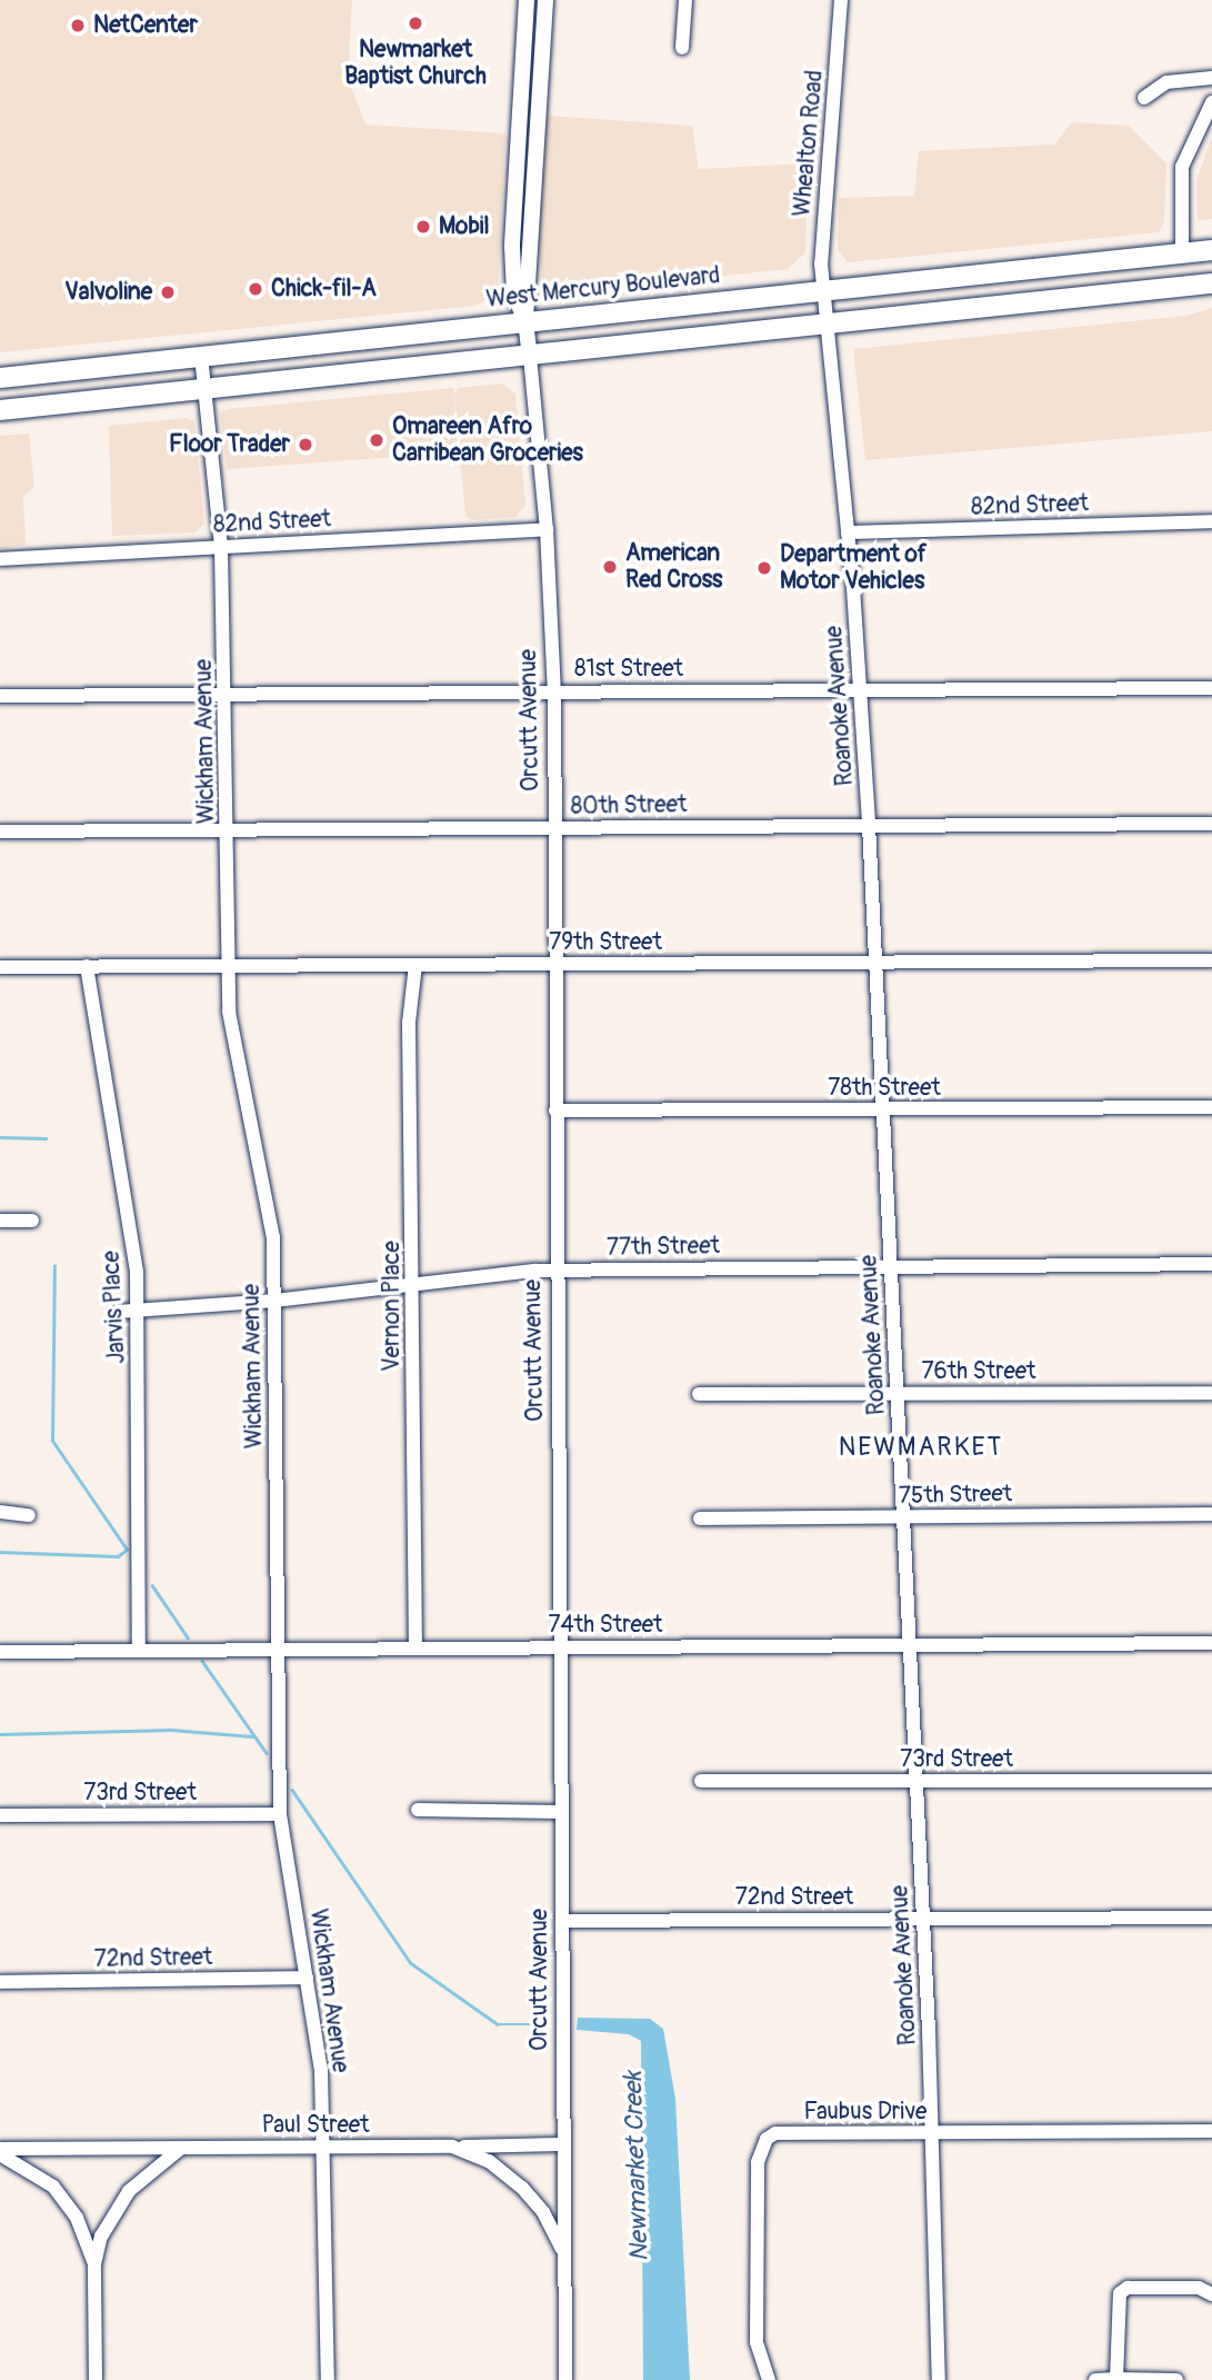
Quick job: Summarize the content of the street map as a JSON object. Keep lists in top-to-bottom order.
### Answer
{
  "streets": {
    "highway": ["West Mercury Boulevard"],
    "main road": ["Orcutt Avenue"],
    "street": [
      "Whealton Road",
      "82nd Street",
      "81st Street",
      "Roanoke Avenue",
      "Wickham Avenue",
      "80th Street",
      "79th Street",
      "78th Street",
      "77th Street",
      "Vernon Place",
      "Jarvis Place",
      "76th Street",
      "75th Street",
      "74th Street",
      "73rd Street",
      "72nd Street",
      "Faubus Drive",
      "Paul Street"
    ]
  },
  "crossings": [
    ["Whealton Road", "West Mercury Boulevard"],
    ["Whealton Road", "Roanoke Avenue"],
    ["West Mercury Boulevard", "Roanoke Avenue"],
    ["West Mercury Boulevard", "Orcutt Avenue"],
    ["West Mercury Boulevard", "Wickham Avenue"],
    ["82nd Street", "Roanoke Avenue"],
    ["82nd Street", "Orcutt Avenue"],
    ["82nd Street", "Wickham Avenue"],
    ["81st Street", "Roanoke Avenue"],
    ["81st Street", "Orcutt Avenue"],
    ["81st Street", "Wickham Avenue"],
    ["Roanoke Avenue", "80th Street"],
    ["Roanoke Avenue", "79th Street"],
    ["Roanoke Avenue", "78th Street"],
    ["Roanoke Avenue", "77th Street"],
    ["Roanoke Avenue", "76th Street"],
    ["Roanoke Avenue", "75th Street"],
    ["Roanoke Avenue", "74th Street"],
    ["Roanoke Avenue", "73rd Street"],
    ["Roanoke Avenue", "72nd Street"],
    ["Roanoke Avenue", "Faubus Drive"],
    ["Orcutt Avenue", "80th Street"],
    ["Orcutt Avenue", "79th Street"],
    ["Orcutt Avenue", "78th Street"],
    ["Orcutt Avenue", "77th Street"],
    ["Orcutt Avenue", "74th Street"],
    ["Orcutt Avenue", "72nd Street"],
    ["Orcutt Avenue", "Paul Street"],
    ["Wickham Avenue", "80th Street"],
    ["Wickham Avenue", "79th Street"],
    ["Wickham Avenue", "77th Street"],
    ["Wickham Avenue", "74th Street"],
    ["Wickham Avenue", "73rd Street"],
    ["Wickham Avenue", "72nd Street"],
    ["Wickham Avenue", "Paul Street"],
    ["79th Street", "Vernon Place"],
    ["79th Street", "Jarvis Place"],
    ["77th Street", "Vernon Place"],
    ["77th Street", "Jarvis Place"],
    ["Vernon Place", "74th Street"],
    ["Jarvis Place", "74th Street"]
  ],
  "districts": ["NEWMARKET"],
  "water": ["Newmarket Creek"],
  "places": [
    "Newmarket Baptist Church",
    "NetCenter",
    "Mobil",
    "Chick-fil-A",
    "Valvoline",
    "Omareen Afro Carribean Groceries",
    "Floor Trader",
    "American Red Cross",
    "Department of Motor Vehicles"
  ]
}
